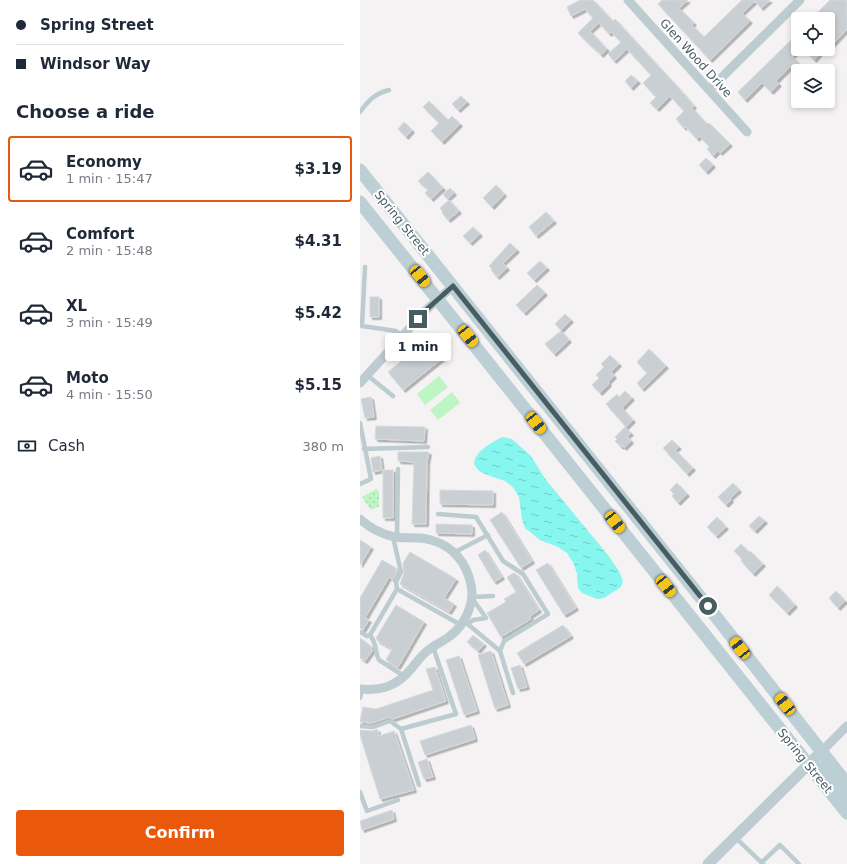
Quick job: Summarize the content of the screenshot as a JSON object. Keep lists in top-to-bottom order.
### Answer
{
  "streets": {
    "main road": ["Spring Street"],
    "street": ["Glen Wood Drive"]
  },
  "page": {
    "banner": ["Spring Street", "Windsor Way"],
    "heading": "Choose a ride",
    "list": [
      {
        "name": "Economy",
        "note": "1 min · 15:47",
        "value": "$3.19"
      },
      {
        "name": "Comfort",
        "note": "2 min · 15:48",
        "value": "$4.31"
      },
      {
        "name": "XL",
        "note": "3 min · 15:49",
        "value": "$5.42"
      },
      {
        "name": "Moto",
        "note": "4 min · 15:50",
        "value": "$5.15"
      }
    ],
    "bubble": "1 min",
    "pay": ["Cash", "380 m"],
    "buttons": "Confirm"
  }
}
